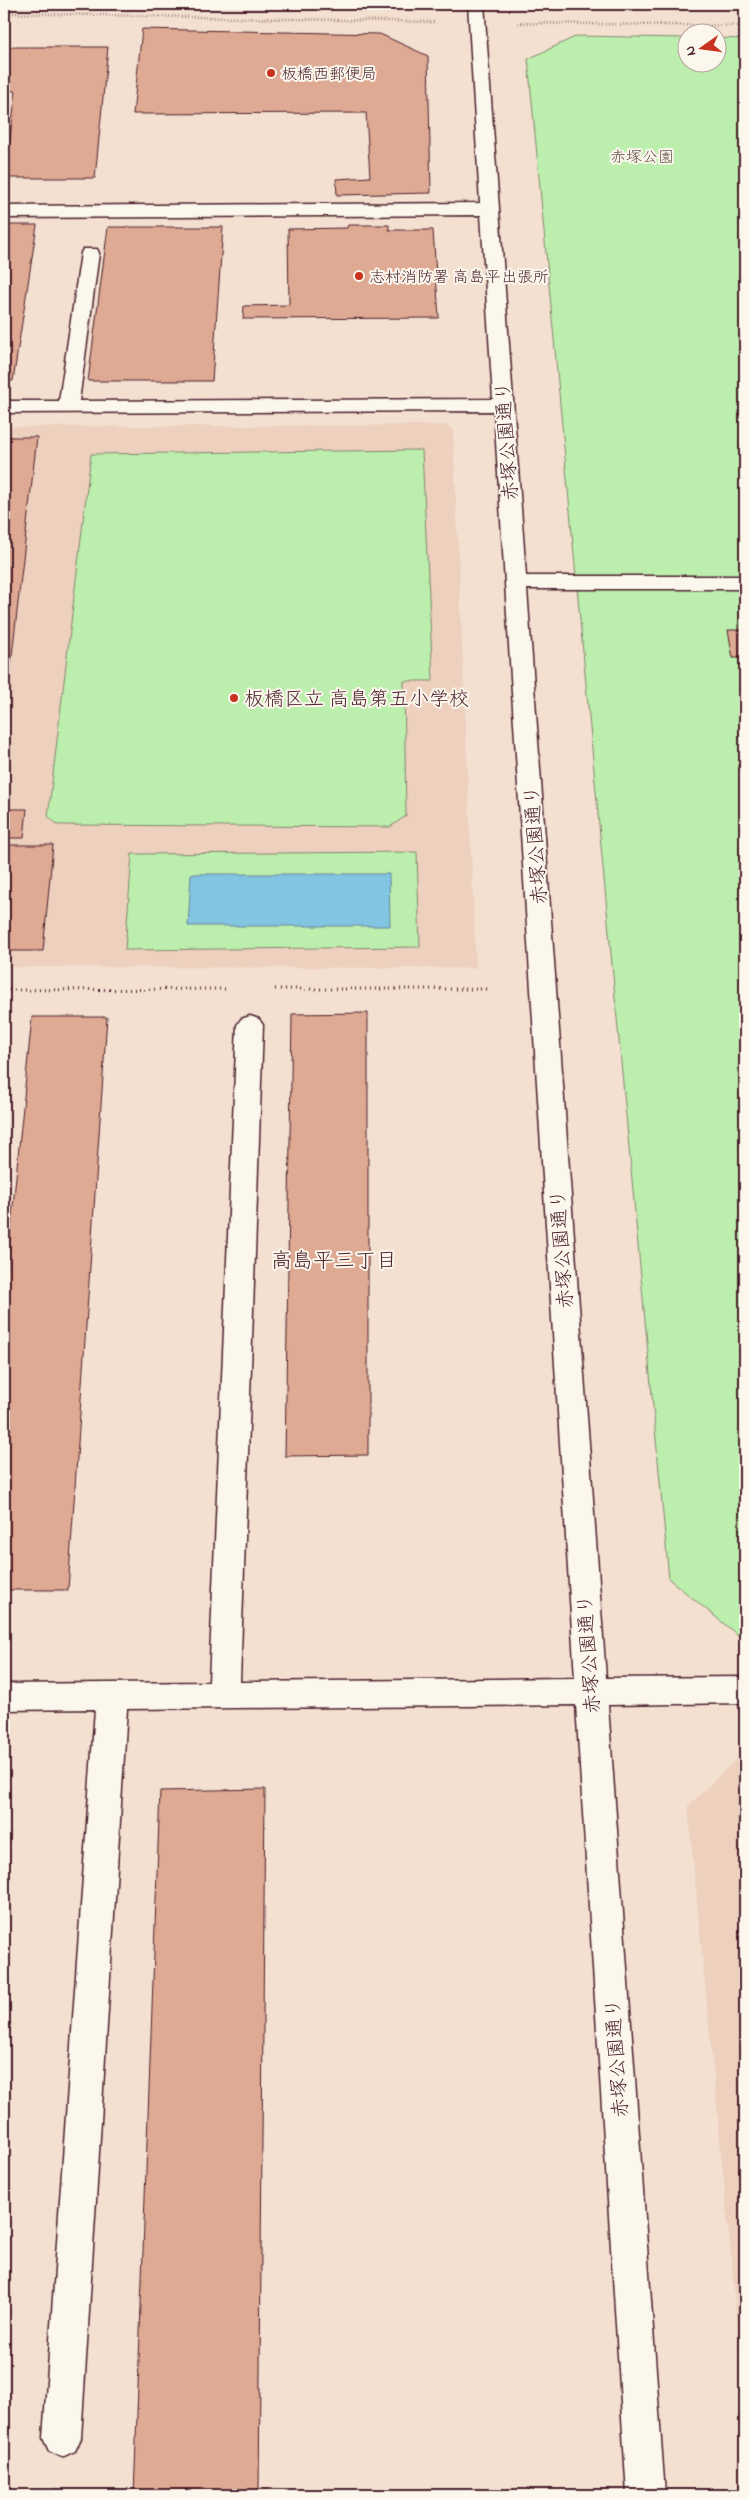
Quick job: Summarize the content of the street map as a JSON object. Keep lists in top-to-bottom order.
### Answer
{
  "streets": {
    "street": ["赤塚公園通り"]
  },
  "districts": ["高島平三丁目"],
  "parks": ["赤塚公園"],
  "places": ["板橋西郵便局", "志村消防署 高島平出張所", "板橋区立 高島第五小学校"],
  "north": "left"
}
